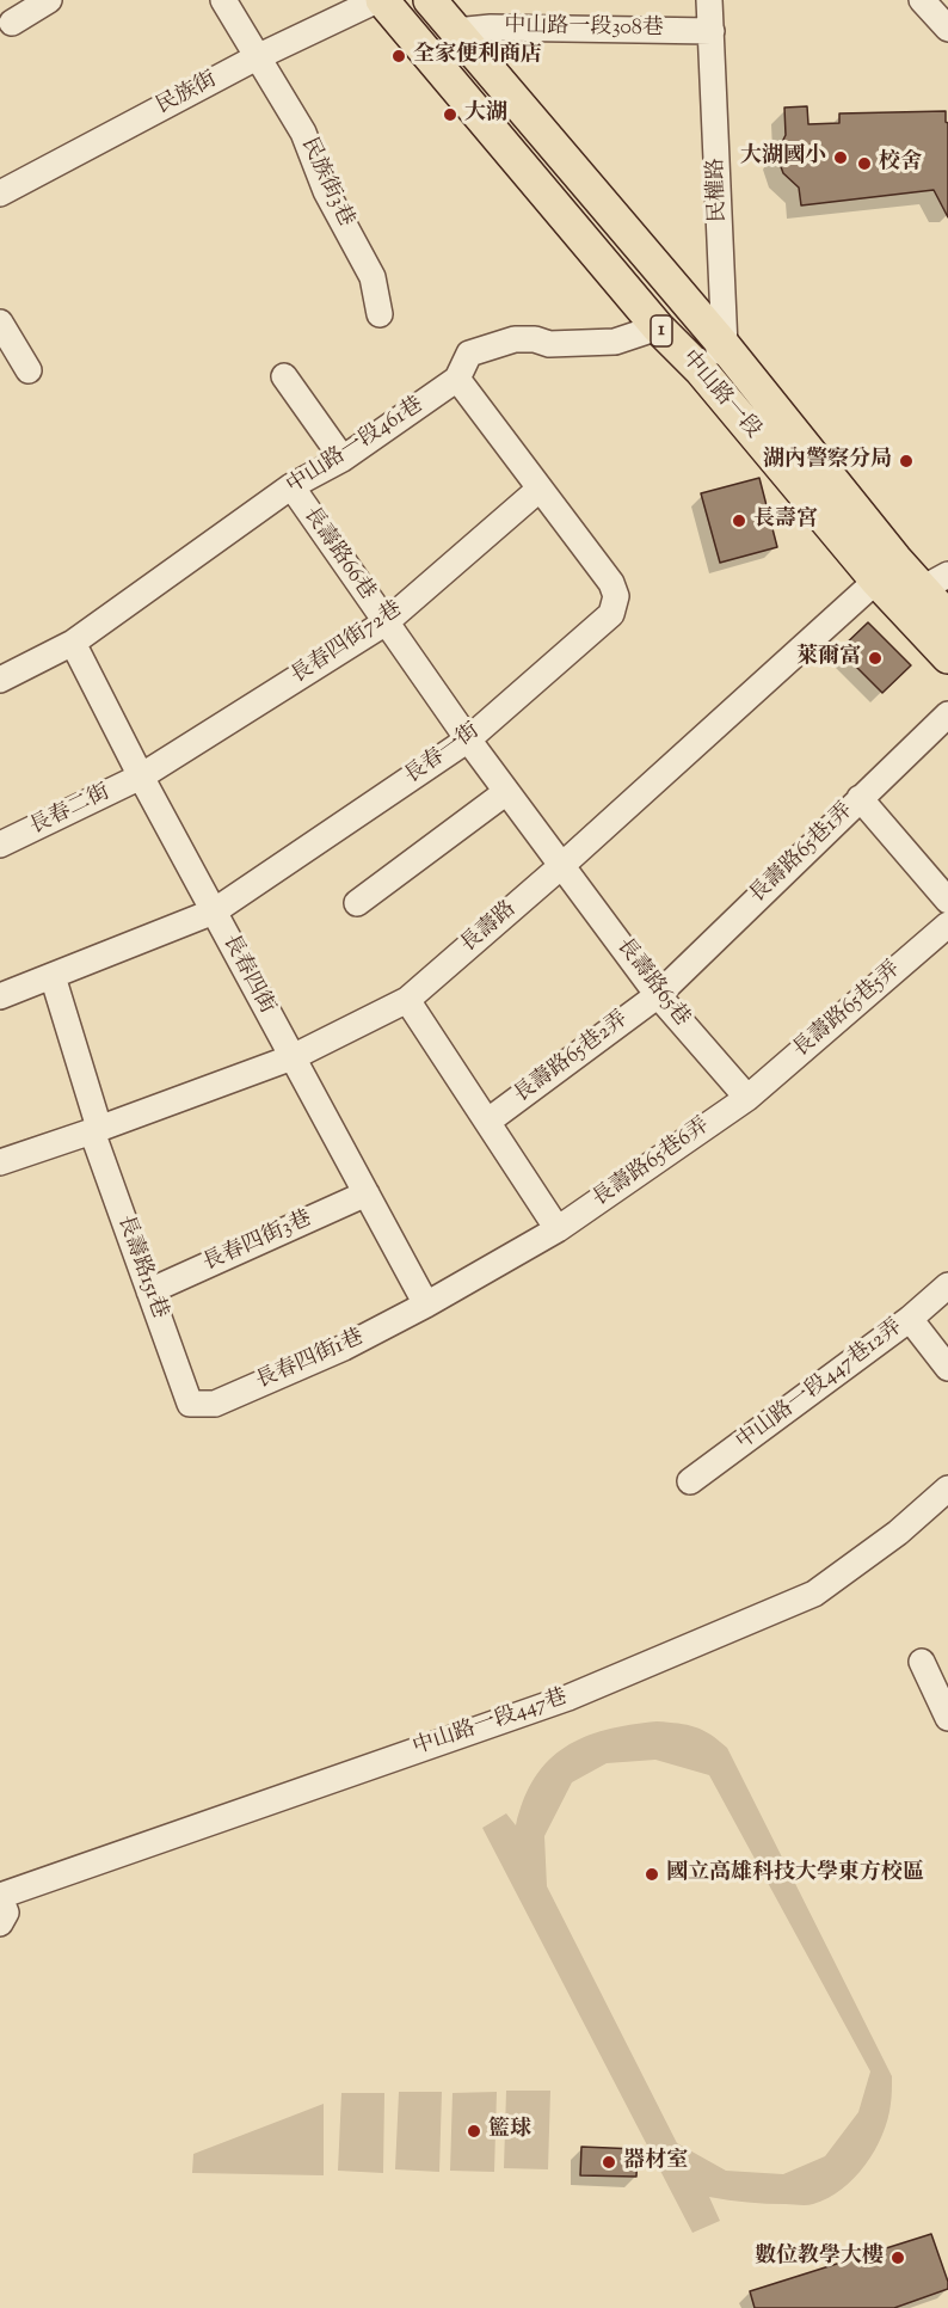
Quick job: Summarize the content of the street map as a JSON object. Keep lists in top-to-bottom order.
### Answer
{
  "streets": {
    "main road": ["1", "中山路一段"],
    "street": [
      "中山路一段308巷",
      "民族街",
      "民族街3巷",
      "民權路",
      "中山路一段461巷",
      "長壽路66巷",
      "長春四街72巷",
      "長春一街",
      "長春二街",
      "長壽路65巷1弄",
      "長壽路",
      "長春四街",
      "長壽路65巷",
      "長壽路65巷5弄",
      "長壽路65巷2弄",
      "長壽路65巷6弄",
      "長春四街3巷",
      "長壽路151巷",
      "長春四街1巷",
      "中山路一段447巷12弄",
      "中山路一段447巷"
    ]
  },
  "crossings": [
    ["中山路一段308巷", "民權路"],
    ["中山路一段308巷", "中山路一段"],
    ["民族街", "民族街3巷"],
    ["民族街", "中山路一段"],
    ["民權路", "中山路一段"],
    ["中山路一段", "中山路一段461巷"],
    ["中山路一段", "長壽路"],
    ["中山路一段461巷", "長壽路66巷"],
    ["中山路一段461巷", "長春一街"],
    ["中山路一段461巷", "長春四街"],
    ["長壽路66巷", "長春四街72巷"],
    ["長壽路66巷", "長春一街"],
    ["長壽路66巷", "長壽路"],
    ["長壽路66巷", "長壽路65巷"],
    ["長春四街72巷", "長春一街"],
    ["長春四街72巷", "長春二街"],
    ["長春四街72巷", "長春四街"],
    ["長春一街", "長春四街"],
    ["長春一街", "長壽路151巷"],
    ["長春二街", "長春四街"],
    ["長壽路65巷1弄", "長壽路65巷"],
    ["長壽路65巷1弄", "長壽路65巷2弄"],
    ["長壽路", "長春四街"],
    ["長壽路", "長壽路65巷"],
    ["長壽路", "長壽路151巷"],
    ["長春四街", "長壽路65巷6弄"],
    ["長春四街", "長春四街3巷"],
    ["長春四街", "長春四街1巷"],
    ["長壽路65巷", "長壽路65巷5弄"],
    ["長壽路65巷", "長壽路65巷2弄"],
    ["長壽路65巷", "長壽路65巷6弄"],
    ["長壽路65巷5弄", "長壽路65巷6弄"],
    ["長壽路65巷6弄", "長春四街1巷"],
    ["長春四街3巷", "長壽路151巷"],
    ["長壽路151巷", "長春四街1巷"]
  ],
  "places": [
    "全家便利商店",
    "大湖",
    "大湖國小",
    "校舍",
    "湖內警察分局",
    "長壽宮",
    "萊爾富",
    "國立高雄科技大學東方校區",
    "籃球",
    "器材室",
    "數位教學大樓"
  ]
}
